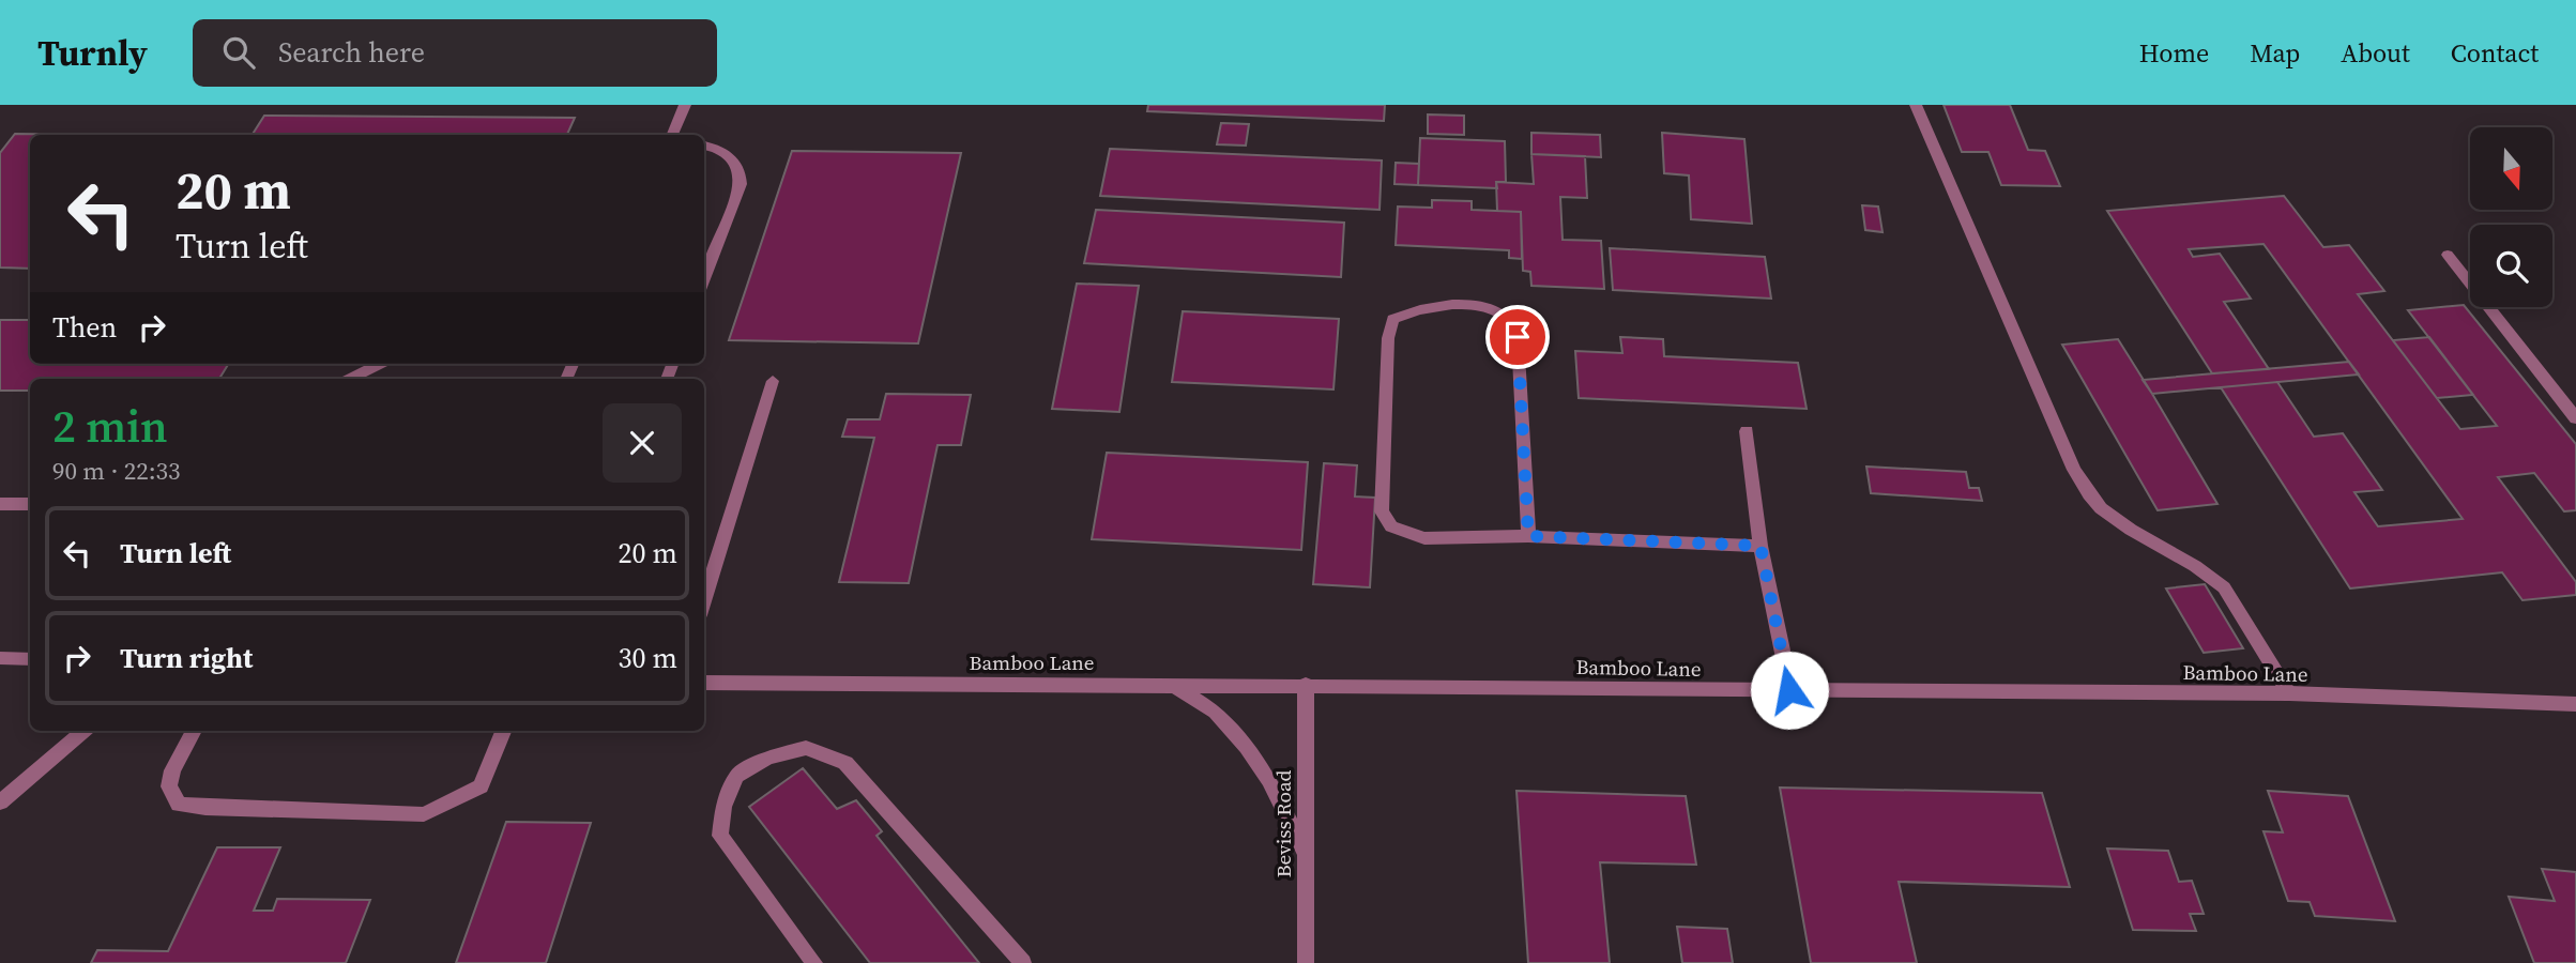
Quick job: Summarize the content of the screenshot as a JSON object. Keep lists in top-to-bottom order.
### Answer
{
  "streets": {
    "street": ["Bamboo Lane", "Beviss Road"]
  },
  "crossings": [
    ["Bamboo Lane", "Beviss Road"]
  ],
  "north": "bottom",
  "page": {
    "header": "Turnly",
    "search": "Search here",
    "nav": [
      "Home",
      "Map",
      "About",
      "Contact"
    ],
    "turn": ["20 m", "Turn left"],
    "then": "Then",
    "heading": ["2 min", "90 m · 22:33"],
    "list": [
      {
        "name": "Turn left",
        "value": "20 m"
      },
      {
        "name": "Turn right",
        "value": "30 m"
      }
    ]
  }
}
